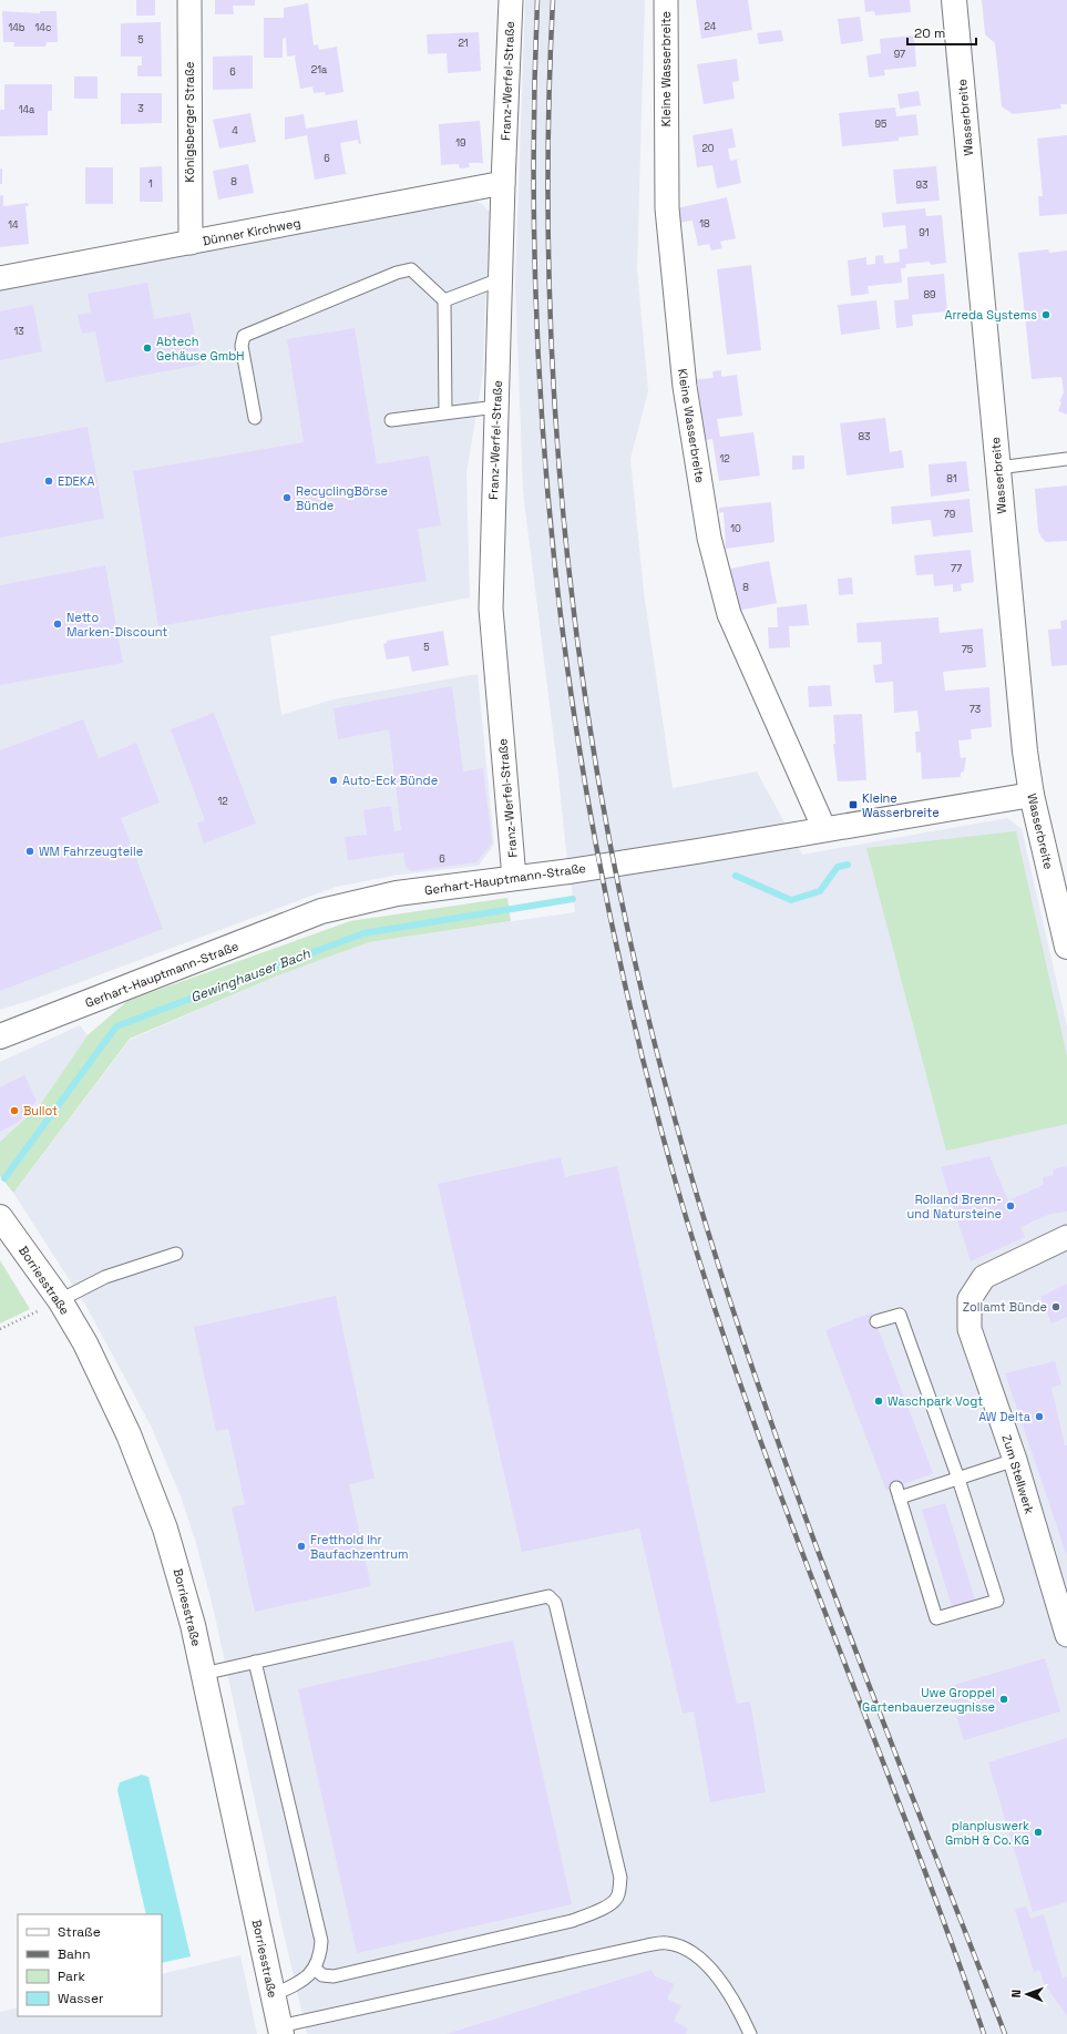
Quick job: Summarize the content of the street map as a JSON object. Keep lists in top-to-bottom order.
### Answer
{
  "streets": {
    "main road": ["Wasserbreite", "Gerhart-Hauptmann-Straße", "Borriesstraße"],
    "street": [
      "Kleine Wasserbreite",
      "Franz-Werfel-Straße",
      "Königsberger Straße",
      "Dünner Kirchweg",
      "Zum Stellwerk"
    ]
  },
  "crossings": [
    ["Kleine Wasserbreite", "Gerhart-Hauptmann-Straße"],
    ["Franz-Werfel-Straße", "Dünner Kirchweg"],
    ["Franz-Werfel-Straße", "Gerhart-Hauptmann-Straße"],
    ["Wasserbreite", "Gerhart-Hauptmann-Straße"],
    ["Königsberger Straße", "Dünner Kirchweg"]
  ],
  "water": ["Gewinghauser Bach"],
  "places": {
    "other": [
      "Arreda Systems",
      "Abtech Gehäuse GmbH",
      "EDEKA",
      "RecyclingBörse Bünde",
      "Netto Marken-Discount",
      "Auto-Eck Bünde",
      "WM Fahrzeugteile",
      "Bullot",
      "Rolland Brenn- und Natursteine",
      "Zollamt Bünde",
      "Waschpark Vogt",
      "AW Delta",
      "Fretthold Ihr Baufachzentrum",
      "Uwe Groppel Gartenbauerzeugnisse",
      "planpluswerk GmbH & Co. KG"
    ],
    "transit": ["Kleine Wasserbreite"]
  },
  "house_numbers": [
    "24",
    "14b",
    "14c",
    "5",
    "21",
    "97",
    "21a",
    "6",
    "3",
    "14a",
    "95",
    "4",
    "19",
    "20",
    "6",
    "8",
    "1",
    "93",
    "18",
    "14",
    "91",
    "89",
    "13",
    "83",
    "12",
    "81",
    "79",
    "10",
    "77",
    "8",
    "5",
    "75",
    "73",
    "12",
    "6"
  ],
  "legend": [
    "Straße",
    "Bahn",
    "Park",
    "Wasser"
  ],
  "scale_bar": "20 m",
  "north": "left"
}
